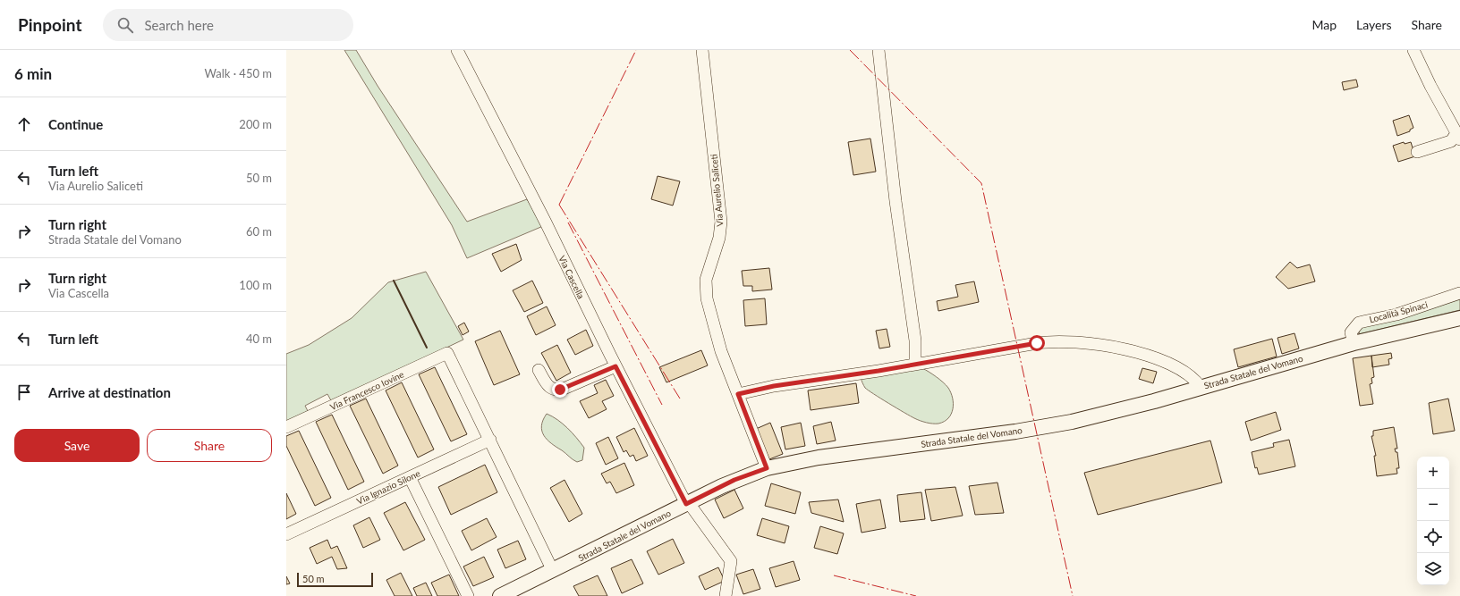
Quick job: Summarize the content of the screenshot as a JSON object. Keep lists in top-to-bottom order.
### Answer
{
  "streets": {
    "main road": ["Strada Statale del Vomano"],
    "street": [
      "Via Aurelio Saliceti",
      "Via Cascella",
      "Località Spinaci",
      "Via Francesco Iovine",
      "Via Ignazio Silone"
    ]
  },
  "crossings": [
    ["Via Aurelio Saliceti", "Strada Statale del Vomano"],
    ["Via Cascella", "Strada Statale del Vomano"],
    ["Località Spinaci", "Strada Statale del Vomano"],
    ["Via Francesco Iovine", "Via Ignazio Silone"]
  ],
  "scale_bar": "50 m",
  "page": {
    "header": "Pinpoint",
    "search": "Search here",
    "nav": ["Map", "Layers", "Share"],
    "heading": ["6 min", "Walk · 450 m"],
    "list": [
      ["Continue", "200 m"],
      ["Turn left", "Via Aurelio Saliceti", "50 m"],
      ["Turn right", "Strada Statale del Vomano", "60 m"],
      ["Turn right", "Via Cascella", "100 m"],
      ["Turn left", "40 m"],
      "Arrive at destination"
    ],
    "buttons": ["Save", "Share"],
    "map_buttons": ["+", "−"],
    "scale": "50 m"
  }
}
